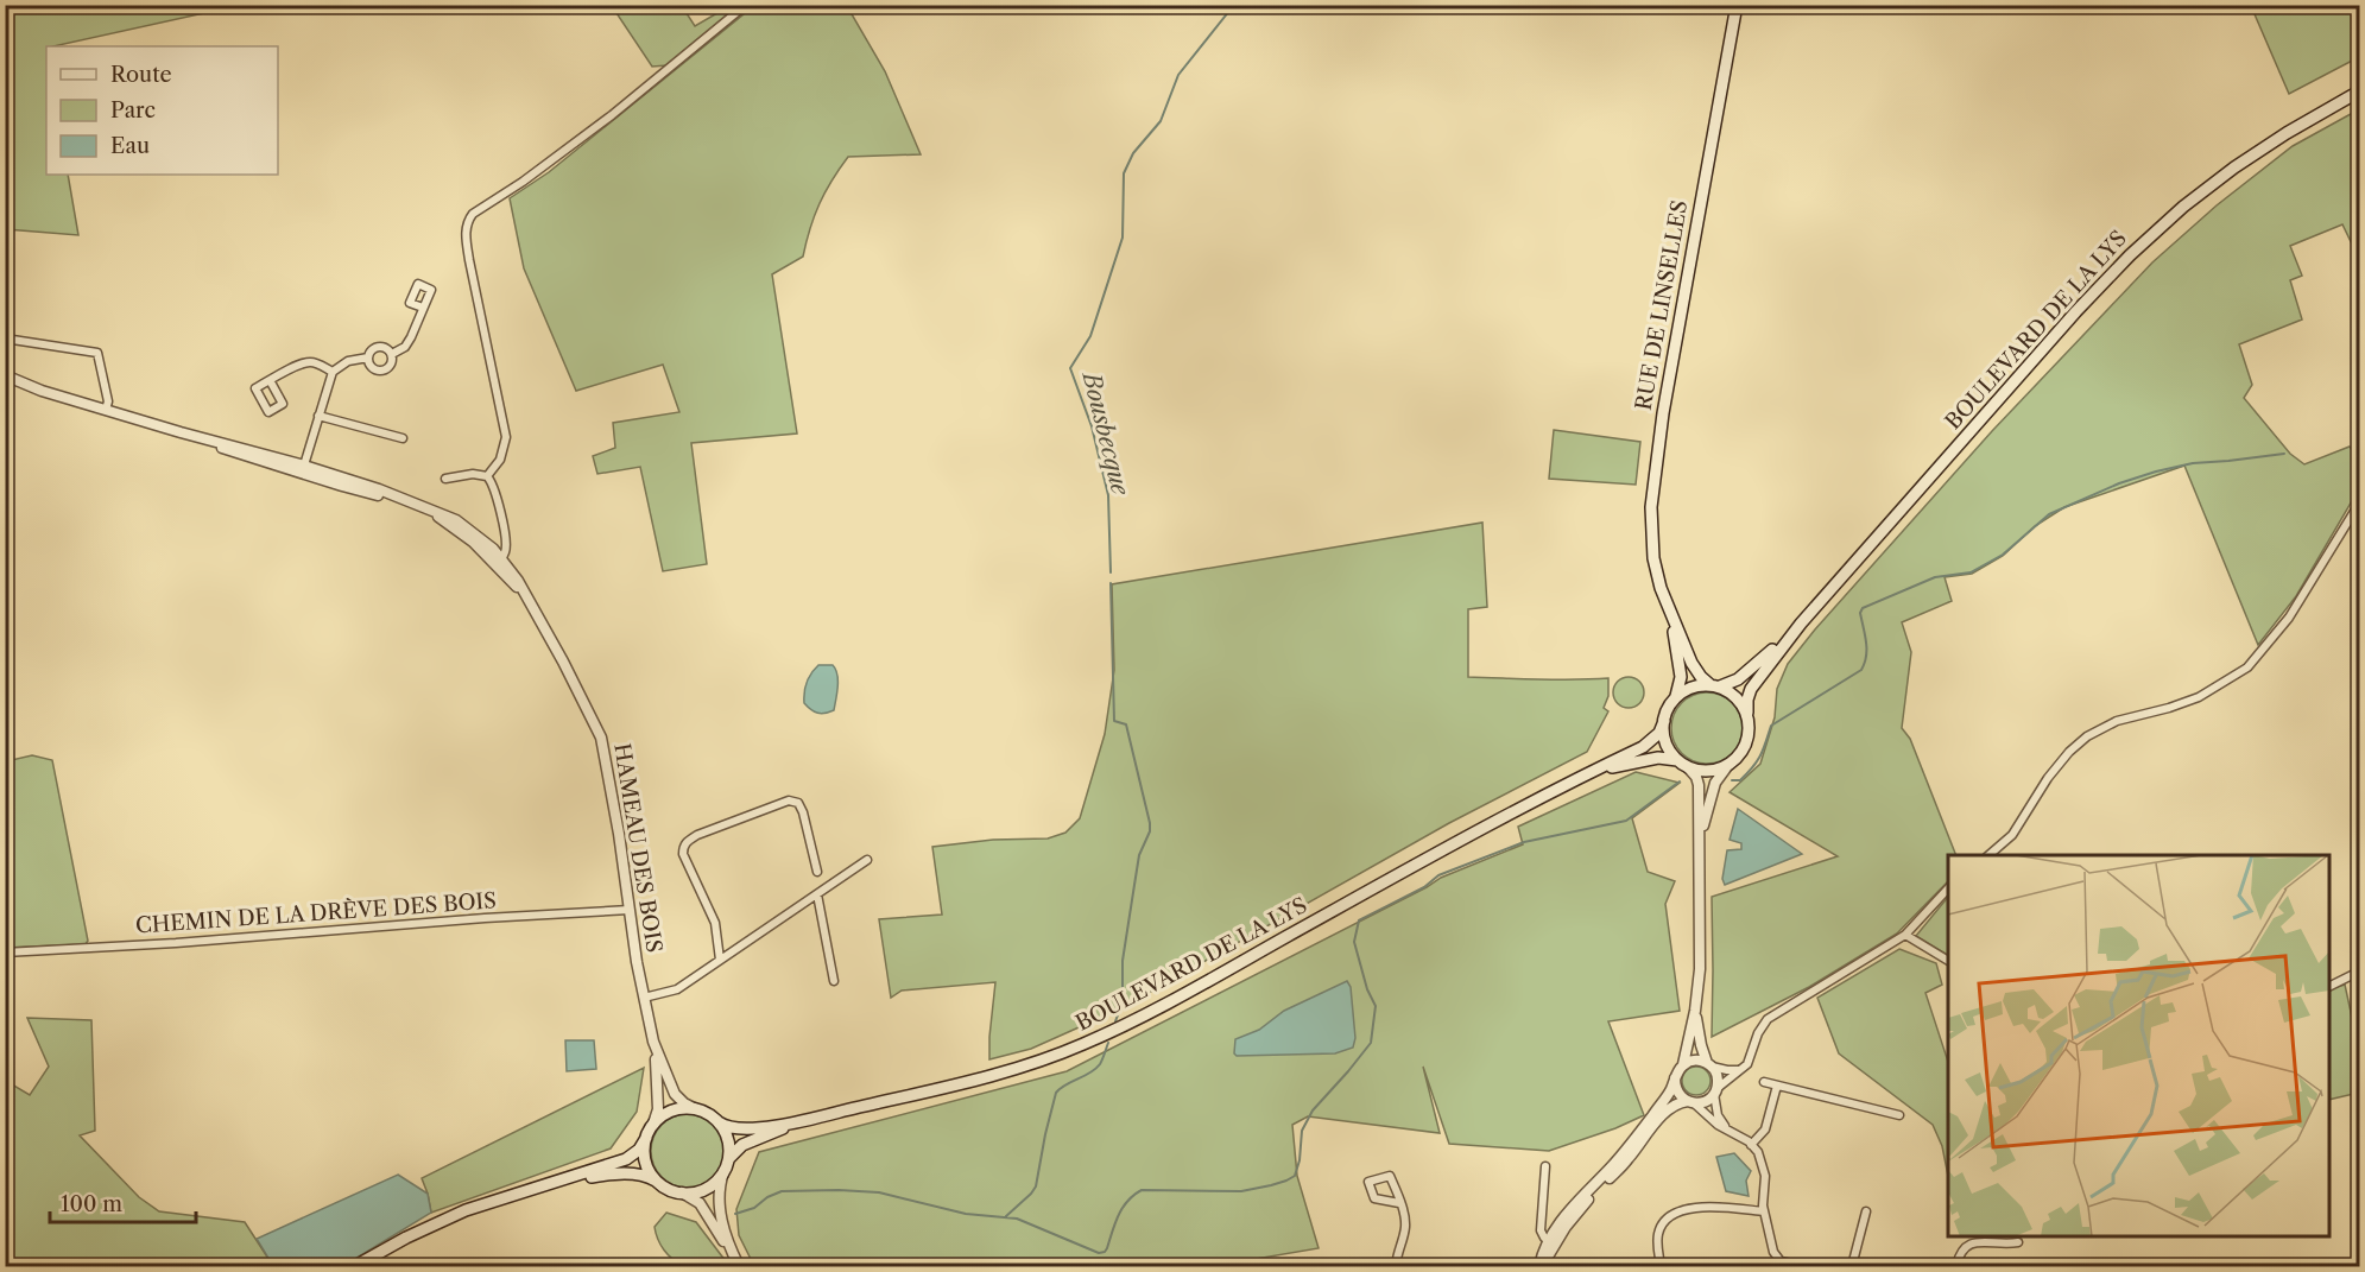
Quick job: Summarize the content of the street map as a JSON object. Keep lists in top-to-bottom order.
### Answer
{
  "streets": {
    "main road": ["RUE DE LINSELLES", "BOULEVARD DE LA LYS"],
    "street": ["HAMEAU DES BOIS", "CHEMIN DE LA DRÈVE DES BOIS"]
  },
  "crossings": [
    ["RUE DE LINSELLES", "BOULEVARD DE LA LYS"],
    ["BOULEVARD DE LA LYS", "HAMEAU DES BOIS"],
    ["HAMEAU DES BOIS", "CHEMIN DE LA DRÈVE DES BOIS"]
  ],
  "water": ["Bousbecque"],
  "legend": ["Route", "Parc", "Eau"],
  "scale_bar": "100 m"
}
